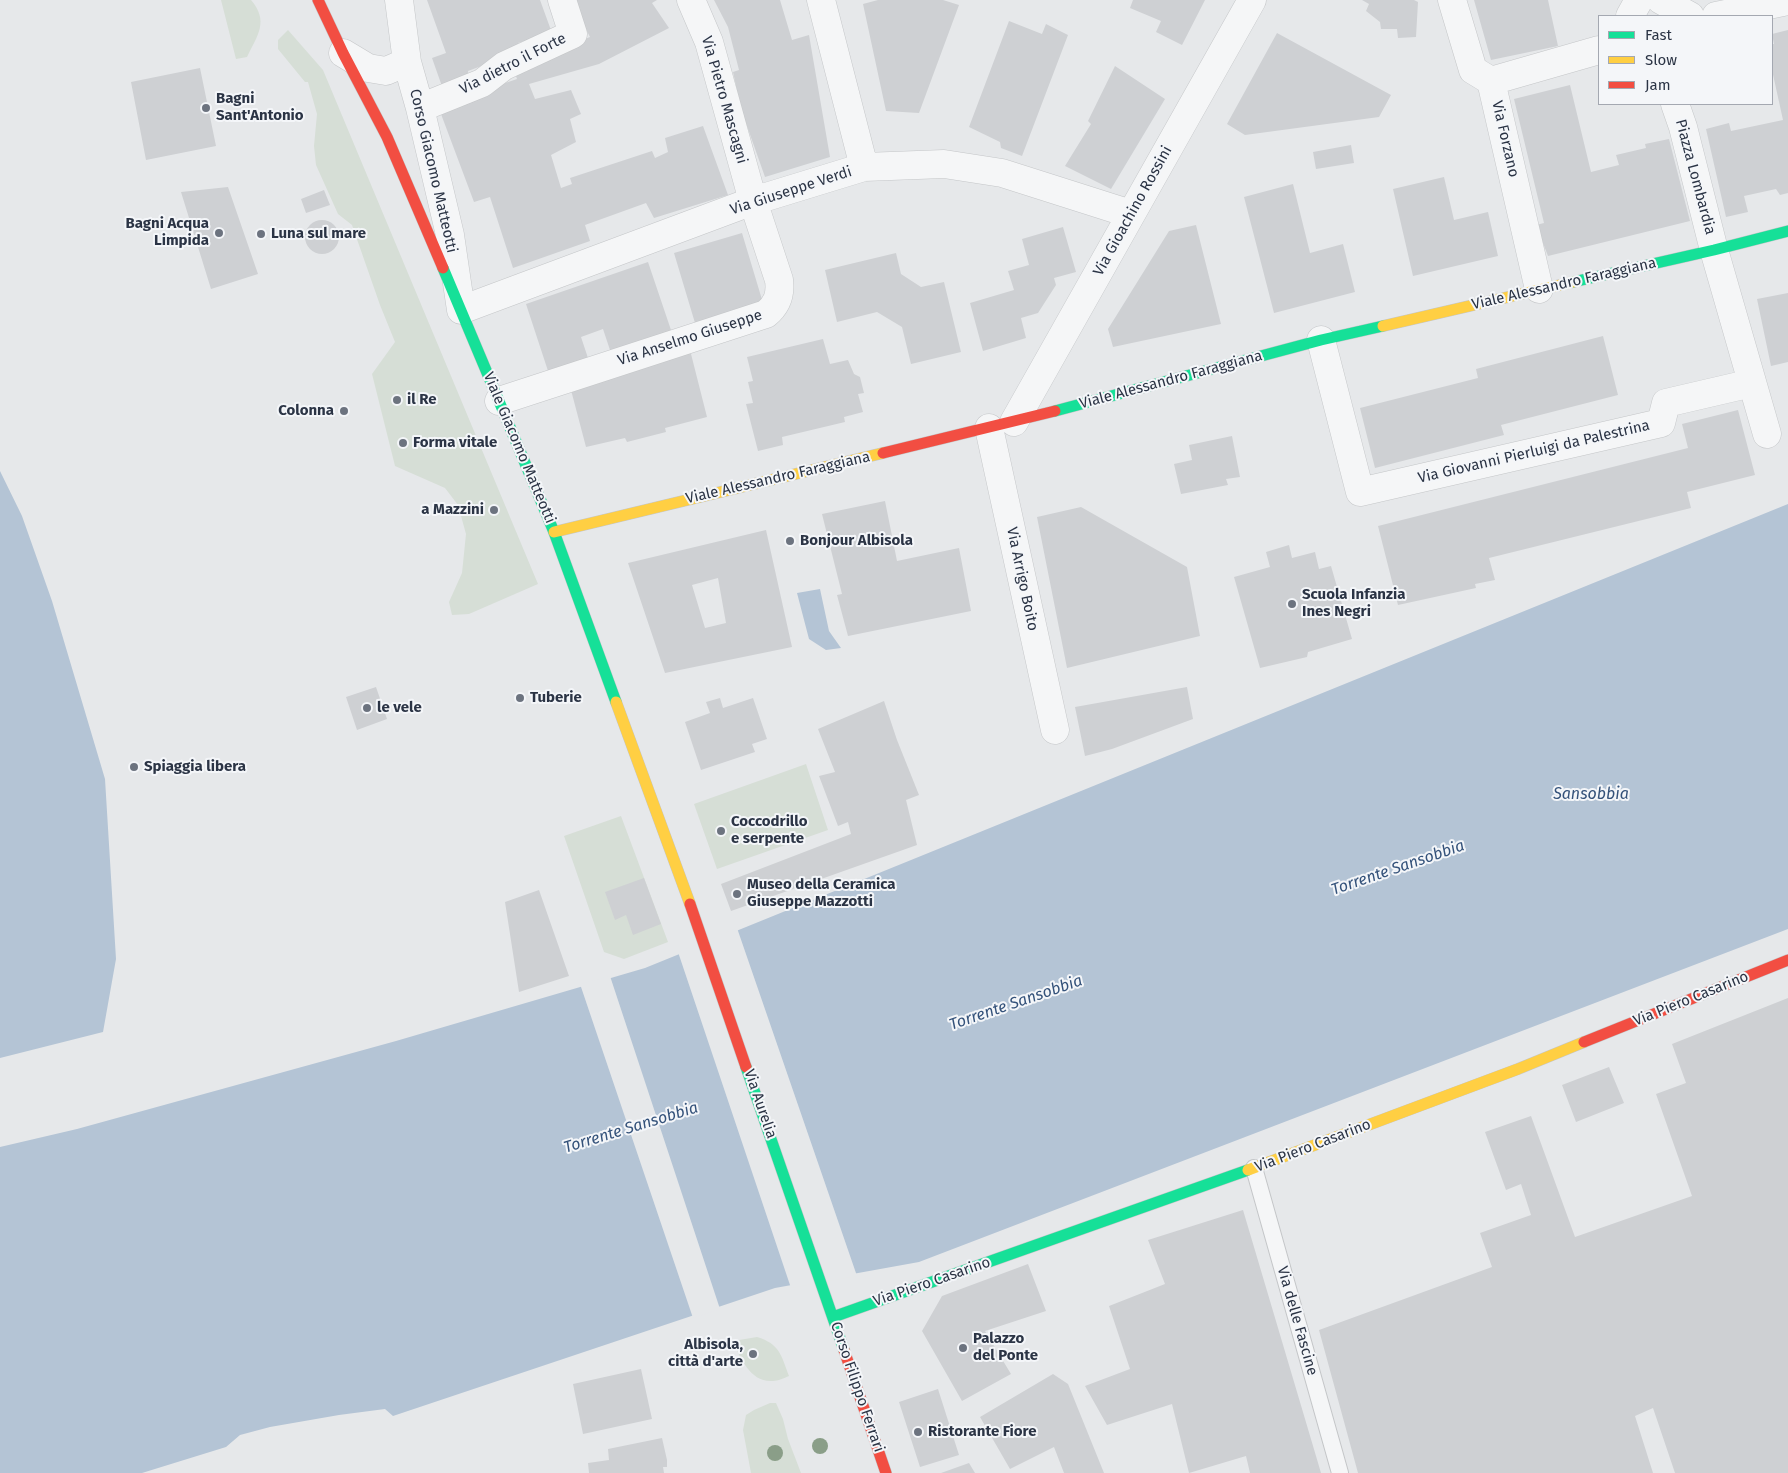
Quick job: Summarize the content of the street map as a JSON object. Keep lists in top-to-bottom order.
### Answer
{
  "streets": {
    "street": [
      "Via dietro il Forte",
      "Via Pietro Mascagni",
      "Via Forzano",
      "Corso Giacomo Matteotti",
      "Piazza Lombardia",
      "Via Giuseppe Verdi",
      "Via Gioachino Rossini",
      "Viale Alessandro Faraggiana",
      "Via Anselmo Giuseppe",
      "Viale Giacomo Matteotti",
      "Via Giovanni Pierluigi da Palestrina",
      "Via Arrigo Boito",
      "Via Piero Casarino",
      "Via Aurelia",
      "Corso Filippo Ferrari"
    ],
    "lane": ["Via delle Fascine"]
  },
  "crossings": [
    ["Via dietro il Forte", "Corso Giacomo Matteotti"],
    ["Via Pietro Mascagni", "Via Giuseppe Verdi"],
    ["Via Pietro Mascagni", "Via Anselmo Giuseppe"],
    ["Via Forzano", "Viale Alessandro Faraggiana"],
    ["Corso Giacomo Matteotti", "Via Giuseppe Verdi"],
    ["Corso Giacomo Matteotti", "Viale Giacomo Matteotti"],
    ["Piazza Lombardia", "Viale Alessandro Faraggiana"],
    ["Via Giuseppe Verdi", "Via Gioachino Rossini"],
    ["Via Giuseppe Verdi", "Via Anselmo Giuseppe"],
    ["Via Giuseppe Verdi", "Viale Giacomo Matteotti"],
    ["Via Gioachino Rossini", "Viale Alessandro Faraggiana"],
    ["Via Gioachino Rossini", "Via Arrigo Boito"],
    ["Viale Alessandro Faraggiana", "Viale Giacomo Matteotti"],
    ["Viale Alessandro Faraggiana", "Via Giovanni Pierluigi da Palestrina"],
    ["Viale Alessandro Faraggiana", "Via Arrigo Boito"],
    ["Via Anselmo Giuseppe", "Viale Giacomo Matteotti"],
    ["Viale Giacomo Matteotti", "Via Aurelia"],
    ["Via Piero Casarino", "Via delle Fascine"],
    ["Via Piero Casarino", "Corso Filippo Ferrari"],
    ["Via Aurelia", "Corso Filippo Ferrari"]
  ],
  "water": ["Sansobbia", "Torrente Sansobbia"],
  "places": [
    "Bagni Sant'Antonio",
    "Bagni Acqua Limpida",
    "Luna sul mare",
    "il Re",
    "Colonna",
    "Forma vitale",
    "a Mazzini",
    "Bonjour Albisola",
    "Scuola Infanzia Ines Negri",
    "Tuberie",
    "le vele",
    "Spiaggia libera",
    "Coccodrillo e serpente",
    "Museo della Ceramica Giuseppe Mazzotti",
    "Palazzo del Ponte",
    "Albisola, città d'arte",
    "Ristorante Fiore"
  ],
  "legend": ["Fast", "Slow", "Jam"]
}
